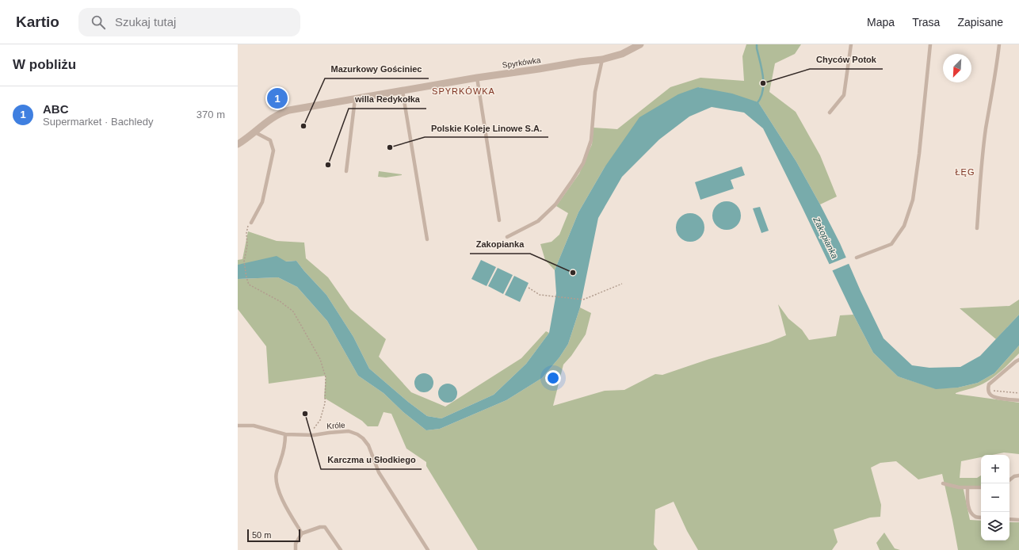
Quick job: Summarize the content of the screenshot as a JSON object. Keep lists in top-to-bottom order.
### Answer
{
  "streets": {
    "street": ["Spyrkówka"],
    "lane": ["Króle"]
  },
  "districts": ["SPYRKÓWKA", "ŁĘG"],
  "water": ["Zakopianka"],
  "places": [
    "Chyców Potok",
    "Mazurkowy Gościniec",
    "Polskie Koleje Linowe S.A.",
    "willa Redykołka",
    "Zakopianka",
    "Karczma u Słodkiego"
  ],
  "scale_bar": "50 m",
  "north": "bottom left",
  "page": {
    "header": "Kartio",
    "search": "Szukaj tutaj",
    "nav": ["Mapa", "Trasa", "Zapisane"],
    "heading": "W pobliżu",
    "list": [
      {
        "mark": "1",
        "name": "ABC",
        "note": "Supermarket · Bachledy",
        "value": "370 m"
      }
    ],
    "pins": "1",
    "map_buttons": ["+", "−"],
    "scale": "50 m"
  }
}
